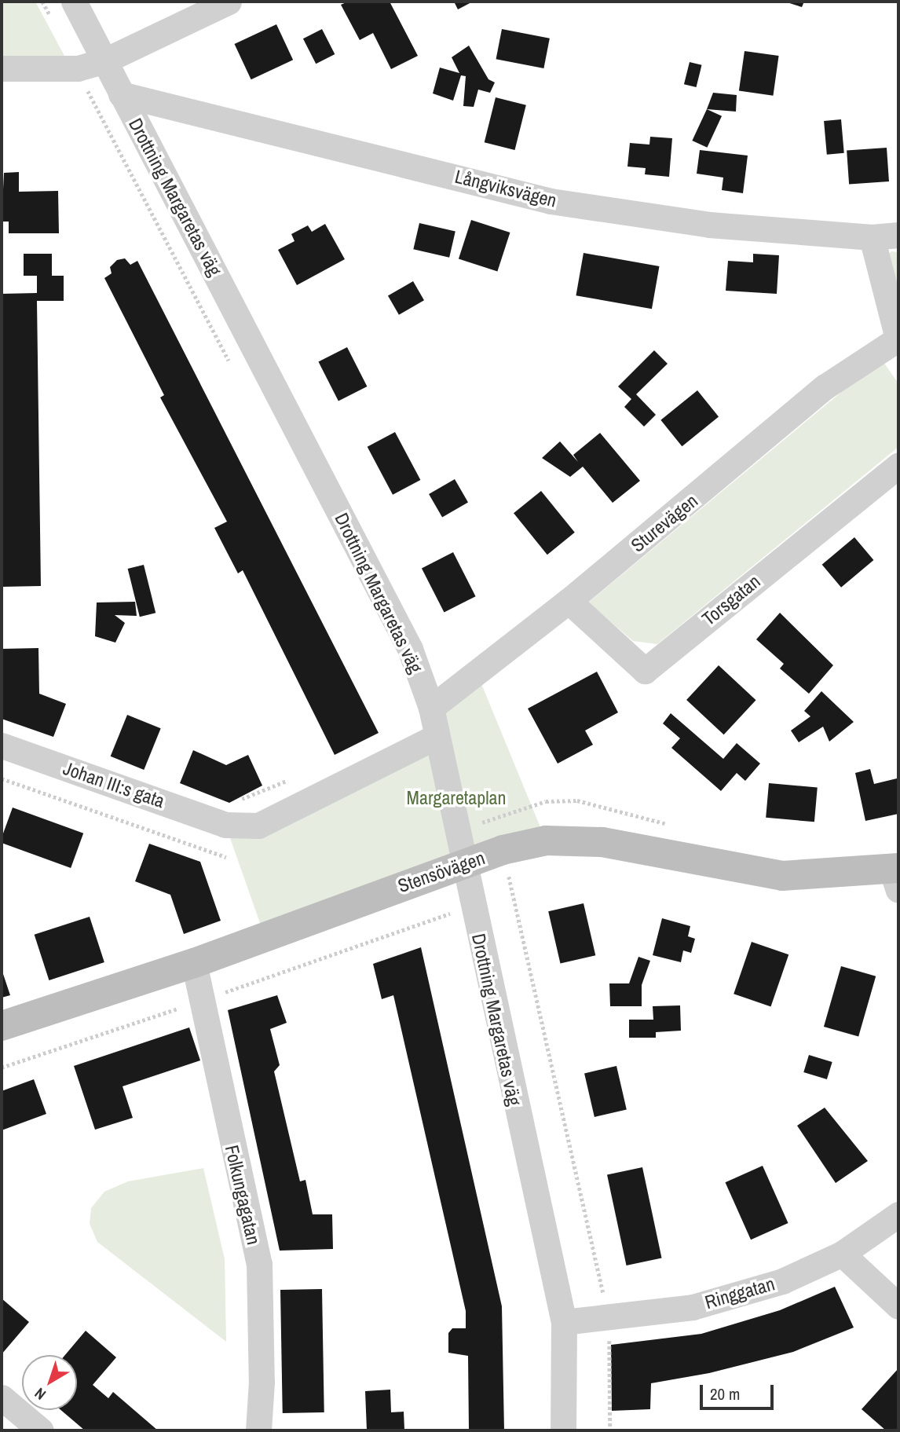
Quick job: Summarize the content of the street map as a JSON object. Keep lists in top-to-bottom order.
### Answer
{
  "streets": {
    "street": [
      "Långviksvägen",
      "Drottning Margaretas väg",
      "Sturevägen",
      "Torsgatan",
      "Johan III:s gata",
      "Stensövägen",
      "Folkungagatan",
      "Ringgatan"
    ]
  },
  "crossings": [
    ["Långviksvägen", "Drottning Margaretas väg"],
    ["Drottning Margaretas väg", "Sturevägen"],
    ["Drottning Margaretas väg", "Johan III:s gata"],
    ["Drottning Margaretas väg", "Stensövägen"],
    ["Drottning Margaretas väg", "Ringgatan"],
    ["Sturevägen", "Torsgatan"],
    ["Stensövägen", "Folkungagatan"]
  ],
  "parks": ["Margaretaplan"],
  "scale_bar": "20 m",
  "north": "bottom left"
}
